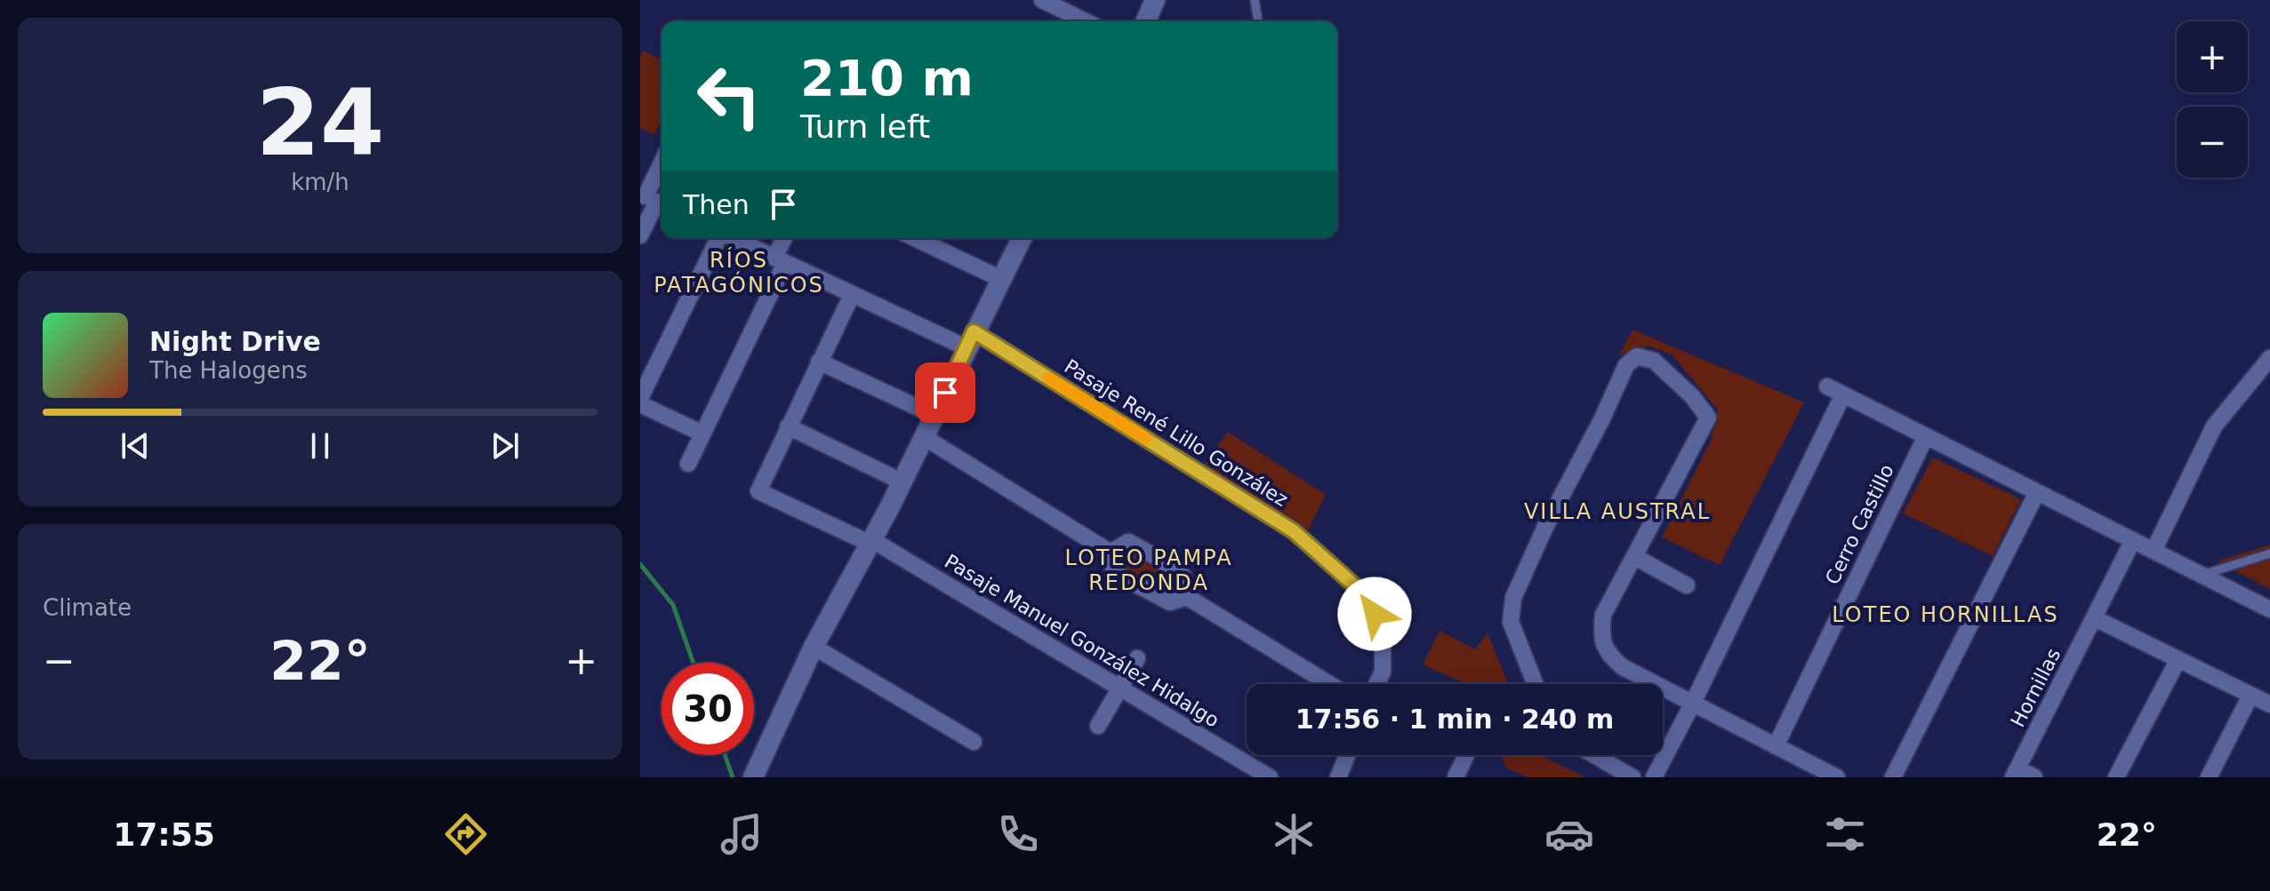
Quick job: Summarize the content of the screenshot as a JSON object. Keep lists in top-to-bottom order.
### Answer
{
  "streets": {
    "street": [
      "Pasaje René Lillo González",
      "Cerro Castillo",
      "Pasaje Manuel González Hidalgo",
      "Hornillas"
    ]
  },
  "districts": [
    "RÍOS PATAGÓNICOS",
    "VILLA AUSTRAL",
    "LOTEO PAMPA REDONDA",
    "LOTEO HORNILLAS"
  ],
  "page": {
    "tile": [
      ["24", "km/h"],
      "Climate"
    ],
    "map_buttons": ["+", "−"],
    "turn": ["210 m", "Turn left"],
    "then": "Then",
    "song": ["Night Drive", "The Halogens"],
    "heat": ["−", "22°", "+"],
    "limit": "30",
    "trip": "17:56 · 1 min · 240 m",
    "tabs": ["17:55", "22°"]
  }
}
